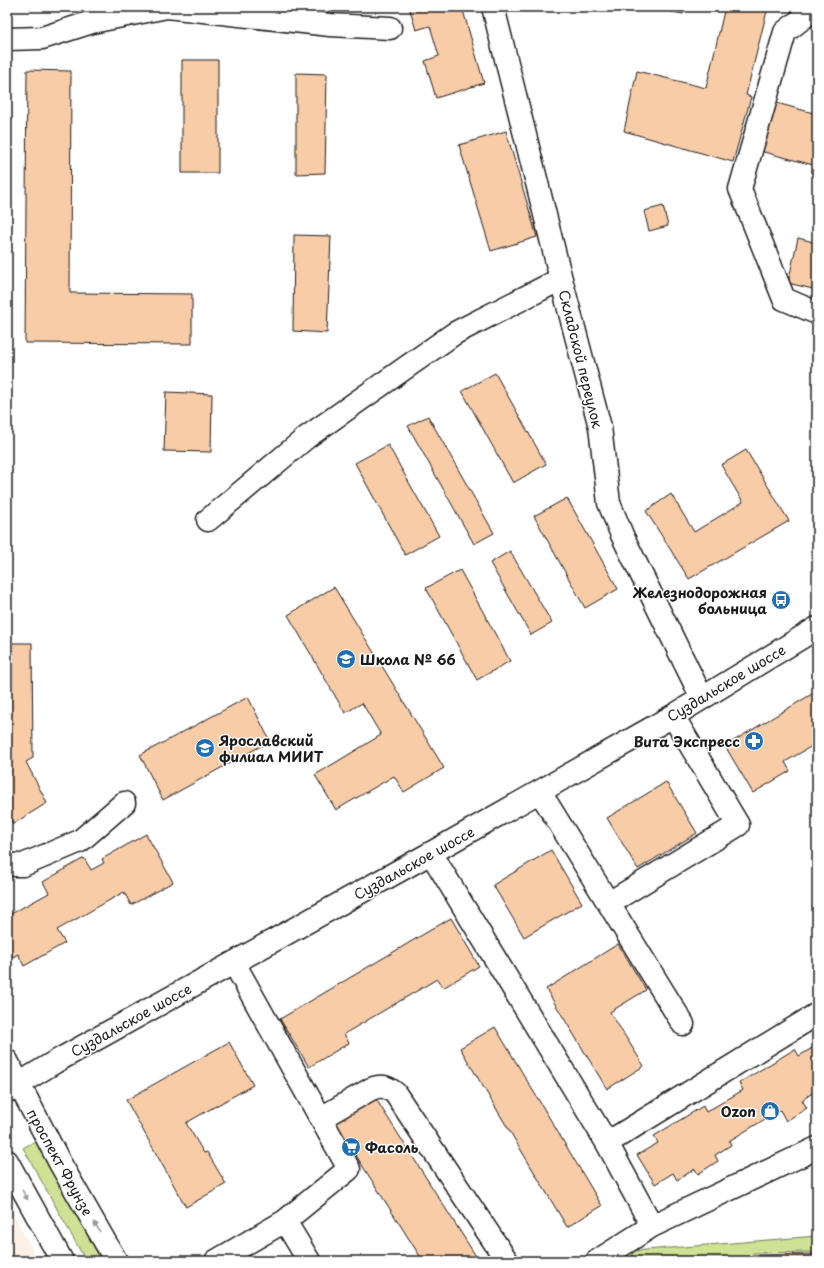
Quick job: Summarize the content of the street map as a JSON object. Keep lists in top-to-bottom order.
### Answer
{
  "streets": {
    "main road": ["Складской переулок", "Суздальское шоссе", "проспект Фрунзе"]
  },
  "crossings": [
    ["Складской переулок", "Суздальское шоссе"],
    ["Суздальское шоссе", "проспект Фрунзе"]
  ],
  "places": {
    "bus stop": ["Железнодорожная больница"],
    "school or university": ["Школа № 66", "Ярославский филиал МИИТ"],
    "pharmacy": ["Вита Экспресс"],
    "shop": ["Ozon"],
    "supermarket": ["Фасоль"]
  }
}
